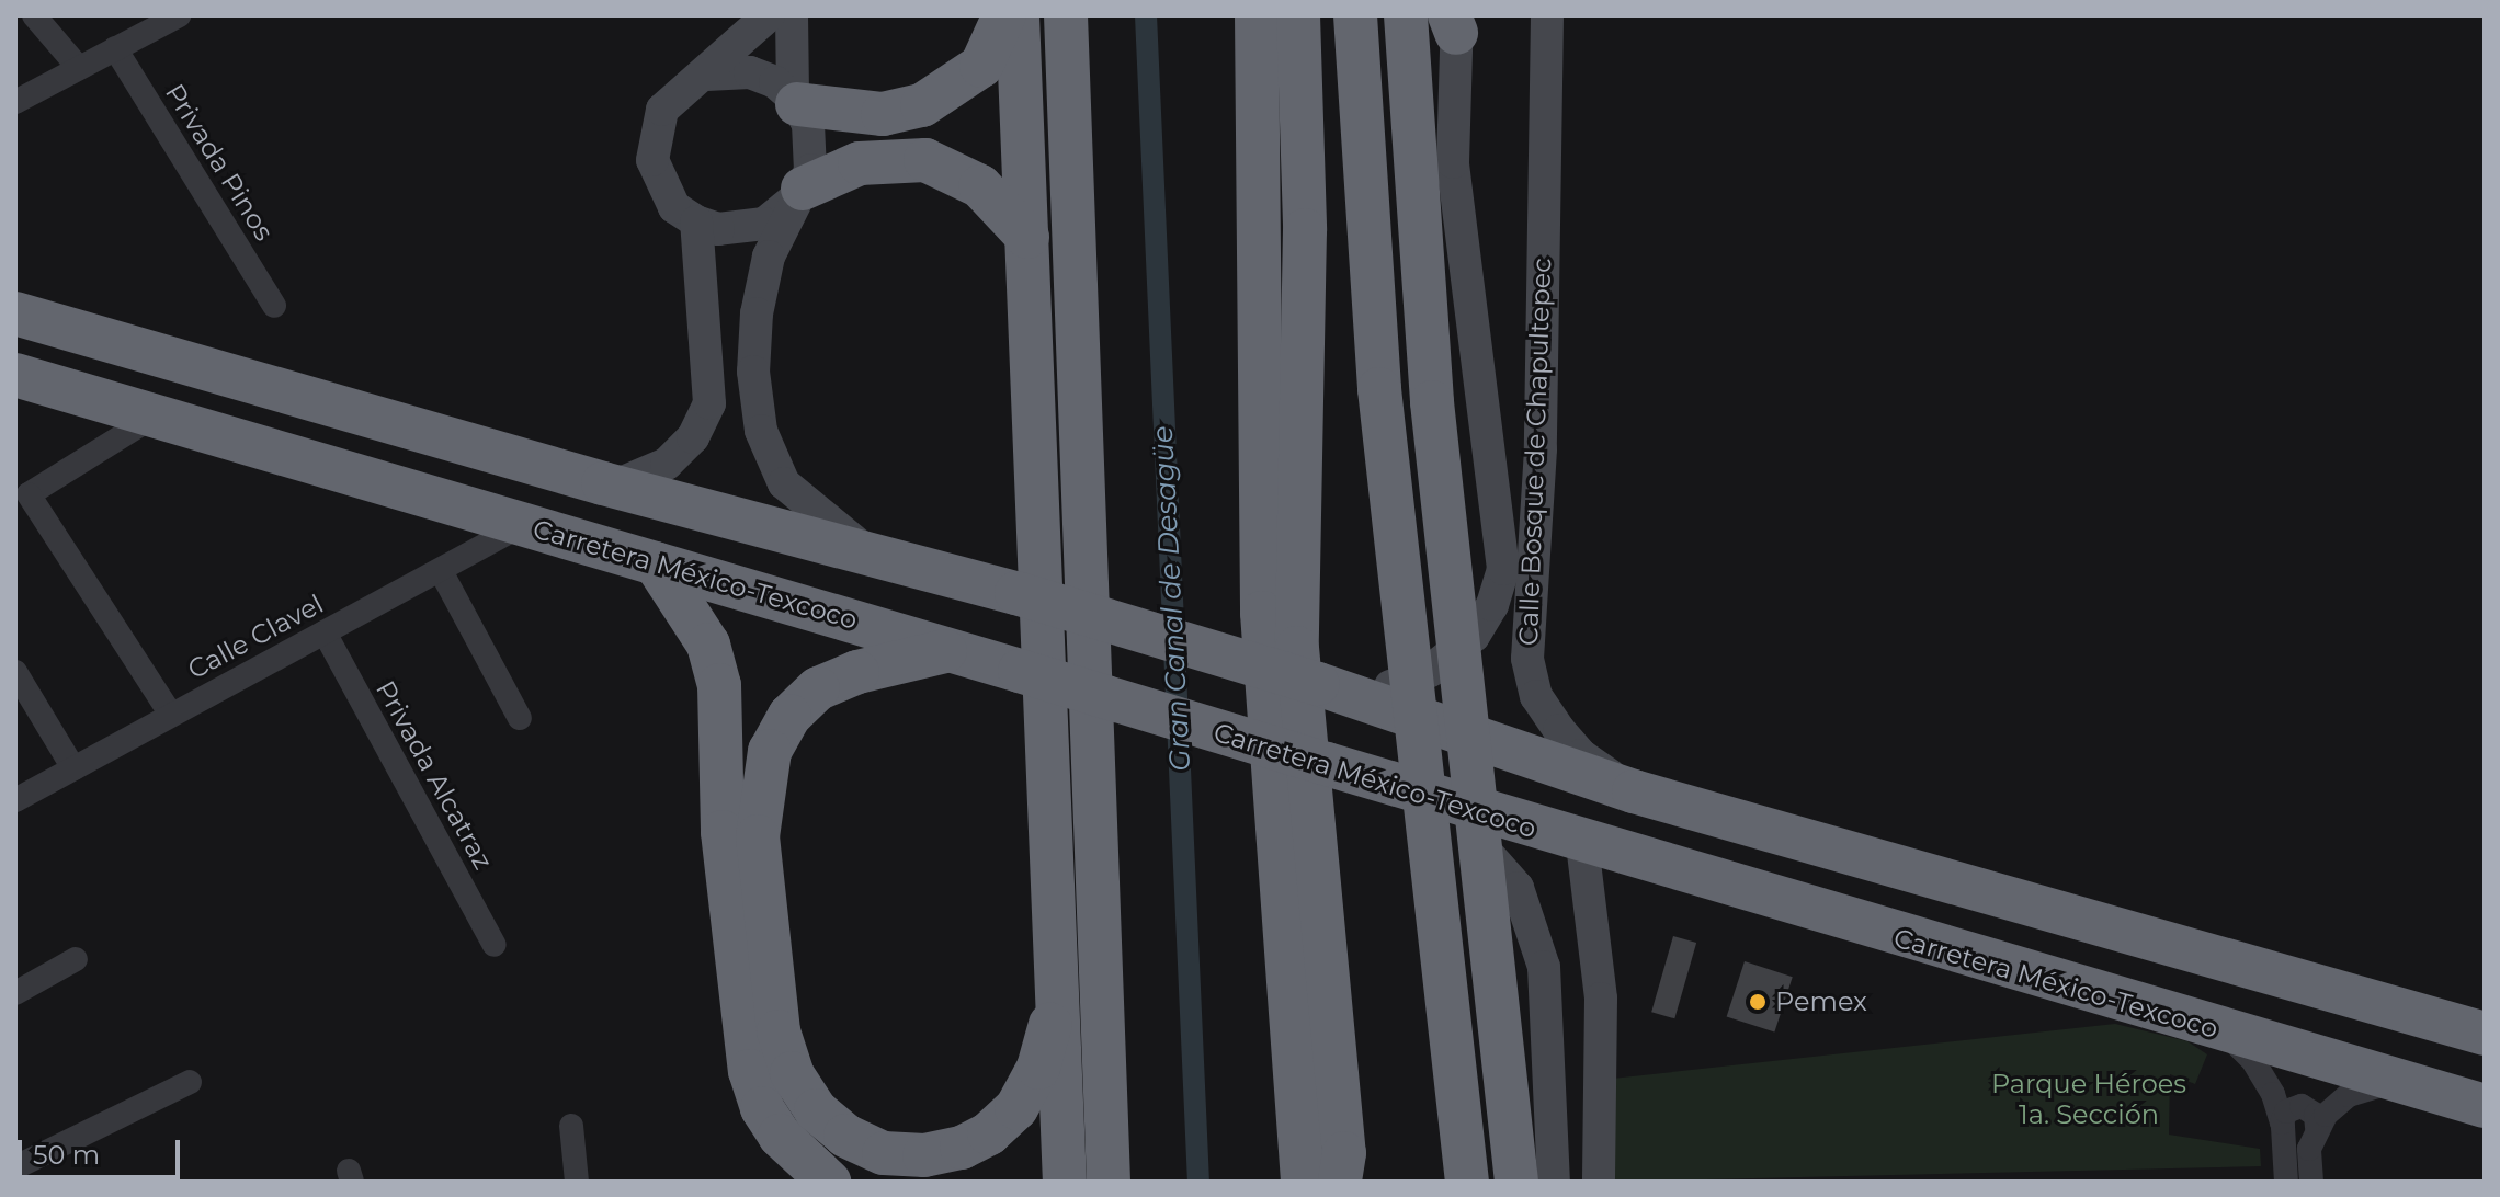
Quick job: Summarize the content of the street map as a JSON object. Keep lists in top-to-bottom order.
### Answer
{
  "streets": {
    "highway": ["Carretera México-Texcoco"],
    "main road": ["Calle Bosque de Chapultepec"],
    "street": ["Privada Pinos", "Calle Clavel", "Privada Alcatraz"]
  },
  "crossings": [
    ["Carretera México-Texcoco", "Calle Clavel"],
    ["Calle Clavel", "Privada Alcatraz"]
  ],
  "water": ["Gran Canal de Desagüe"],
  "parks": ["Parque Héroes 1a. Sección"],
  "places": ["Pemex"],
  "scale_bar": "50 m"
}
